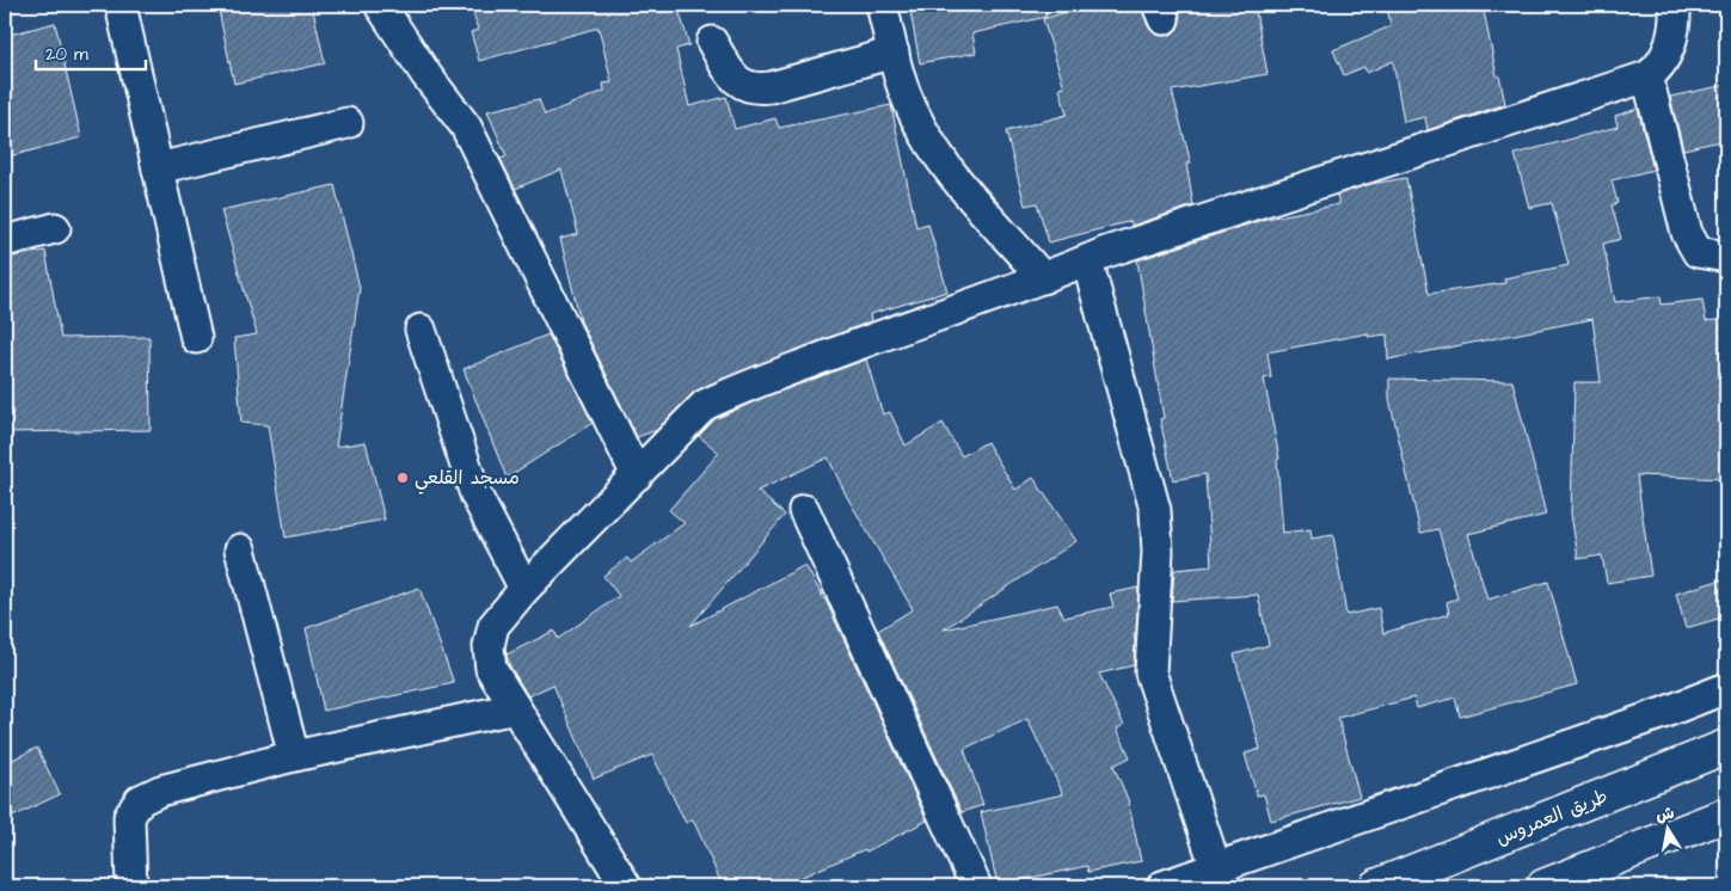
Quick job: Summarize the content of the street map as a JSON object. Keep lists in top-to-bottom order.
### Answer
{
  "streets": {
    "main road": ["طريق العمروس"]
  },
  "places": ["مسجد القلعي"],
  "scale_bar": "20 m",
  "north": "top"
}
